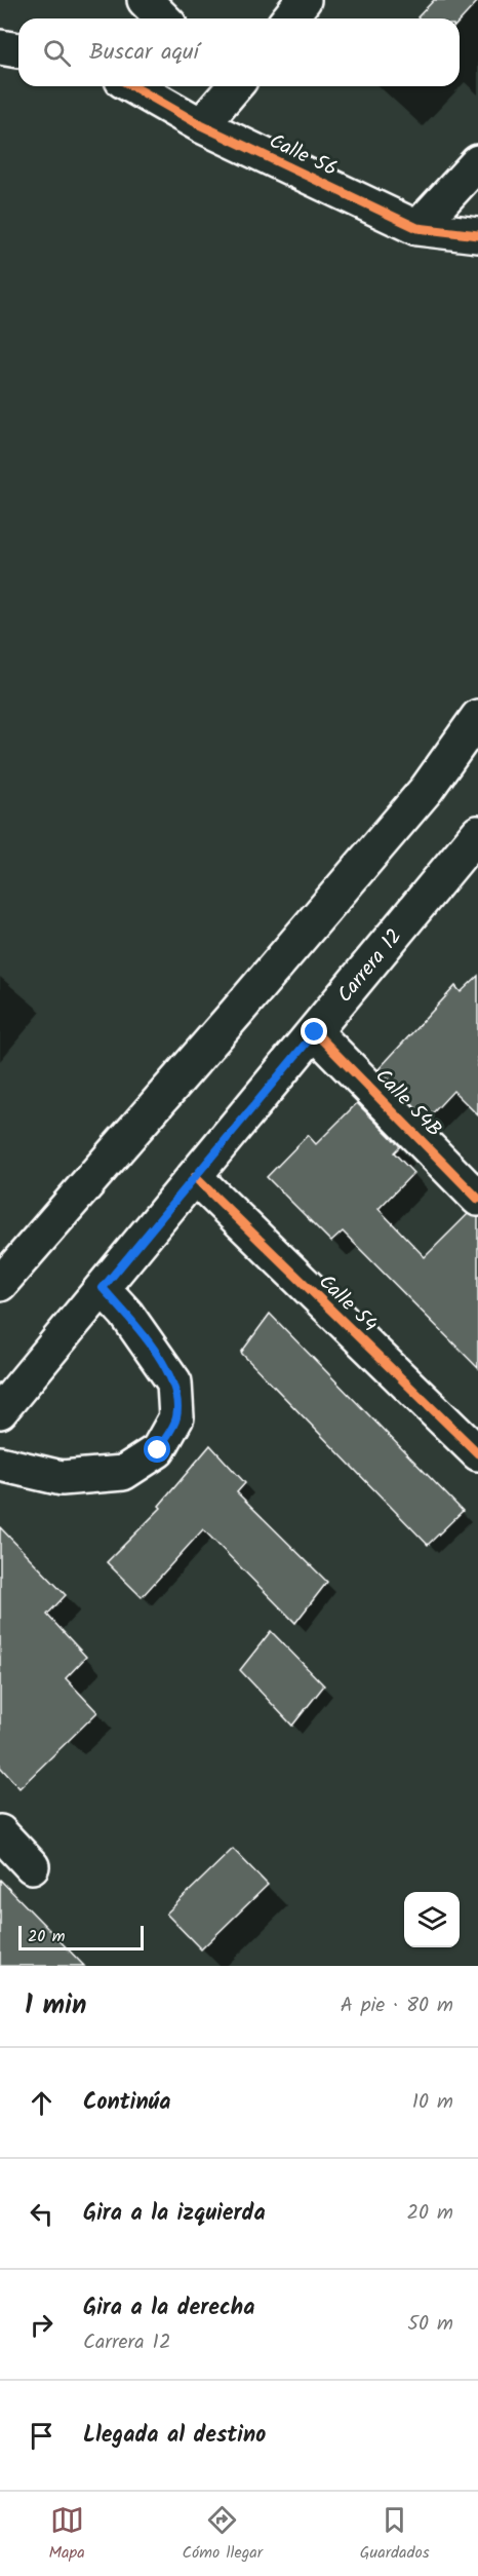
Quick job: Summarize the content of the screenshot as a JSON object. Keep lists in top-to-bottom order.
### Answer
{
  "streets": {
    "main road": [
      "Calle 56",
      "Carrera 12",
      "Calle 54B",
      "Calle 54"
    ]
  },
  "crossings": [
    ["Carrera 12", "Calle 54B"],
    ["Carrera 12", "Calle 54"]
  ],
  "scale_bar": "20 m",
  "page": {
    "search": "Buscar aquí",
    "scale": "20 m",
    "heading": ["1 min", "A pie · 80 m"],
    "list": [
      ["Continúa", "10 m"],
      ["Gira a la izquierda", "20 m"],
      ["Gira a la derecha", "Carrera 12", "50 m"],
      "Llegada al destino"
    ],
    "nav": ["Mapa", "Cómo llegar", "Guardados"]
  }
}
